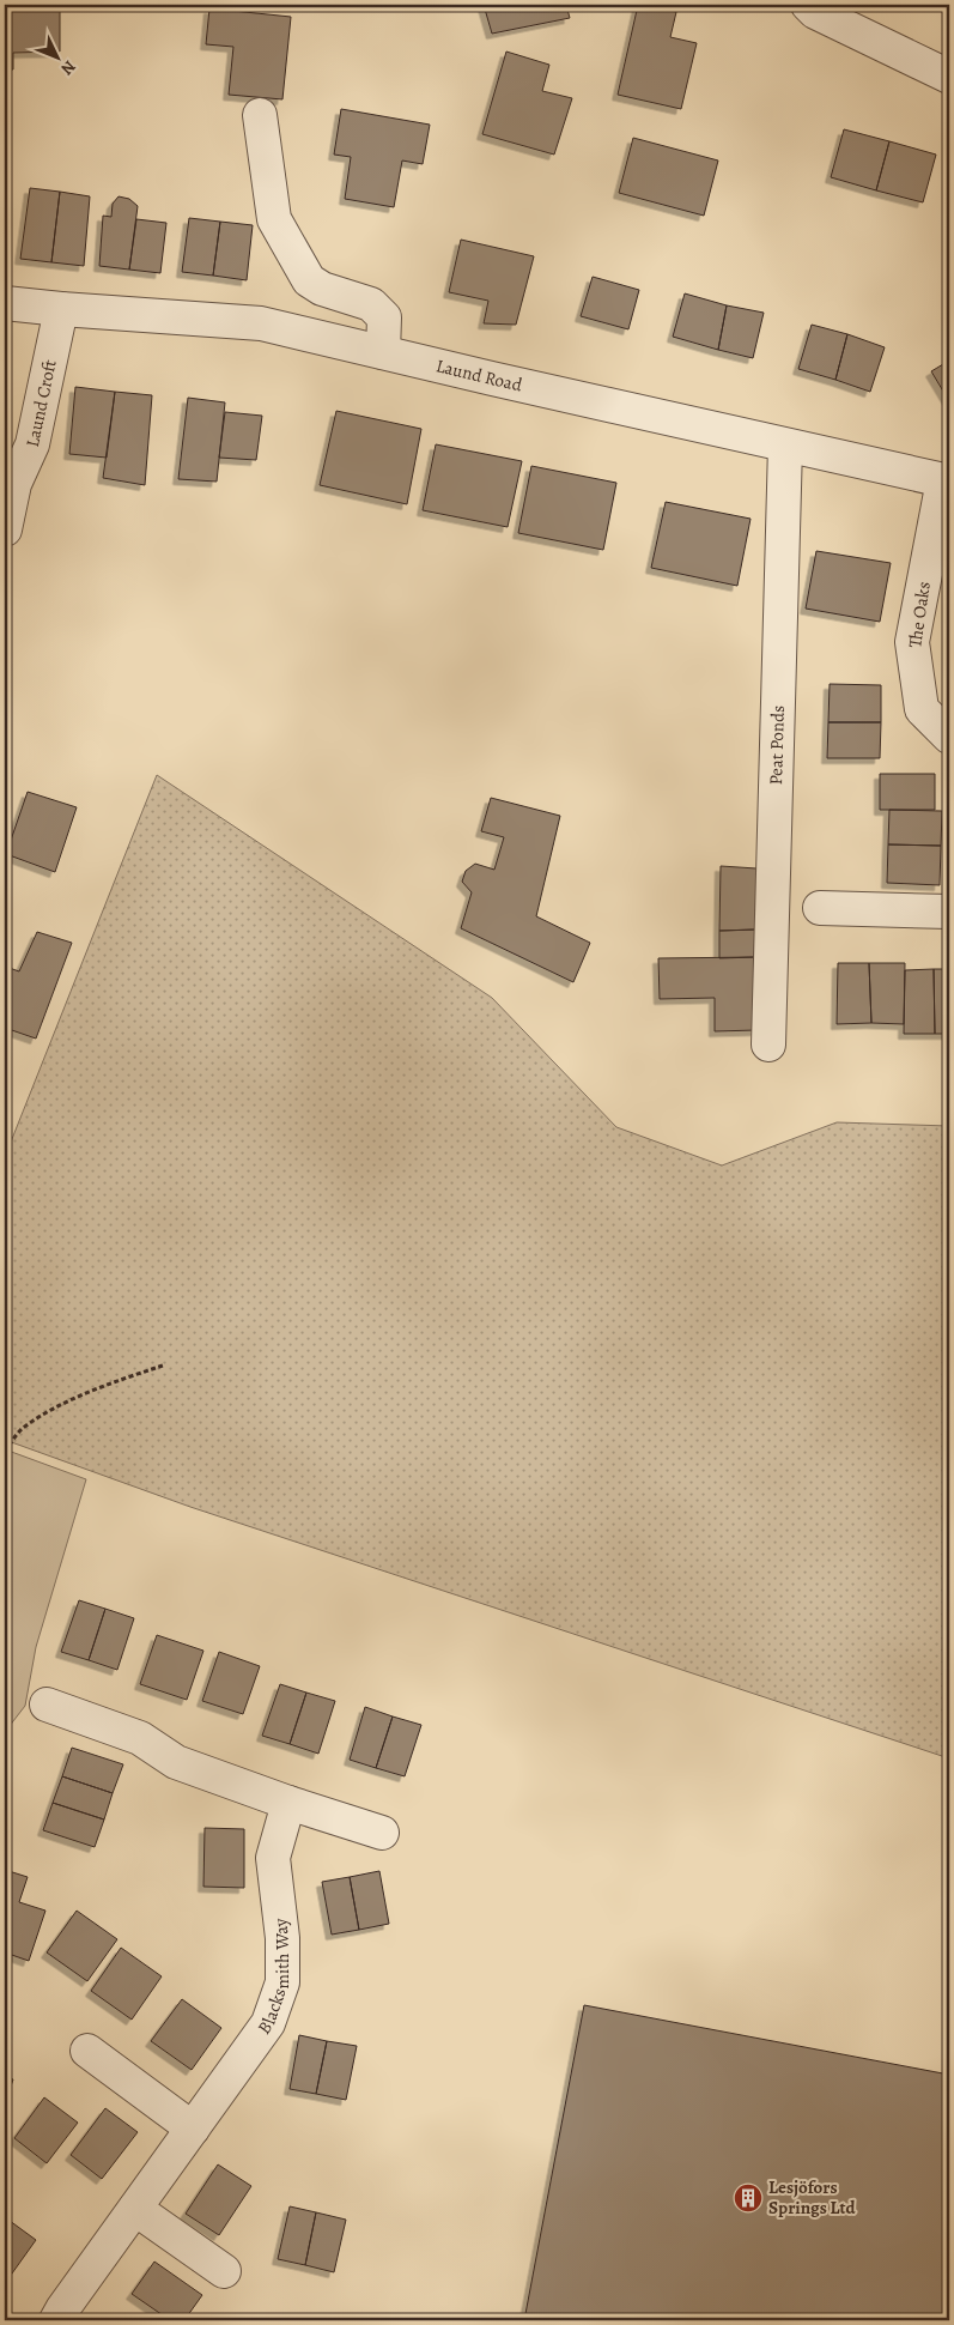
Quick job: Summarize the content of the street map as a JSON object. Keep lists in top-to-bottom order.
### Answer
{
  "streets": {
    "street": [
      "Laund Road",
      "Laund Croft",
      "The Oaks",
      "Peat Ponds",
      "Blacksmith Way"
    ]
  },
  "crossings": [
    ["Laund Road", "Laund Croft"],
    ["Laund Road", "The Oaks"],
    ["Laund Road", "Peat Ponds"]
  ],
  "places": {
    "building": ["Lesjöfors Springs Ltd"]
  },
  "north": "bottom right"
}
